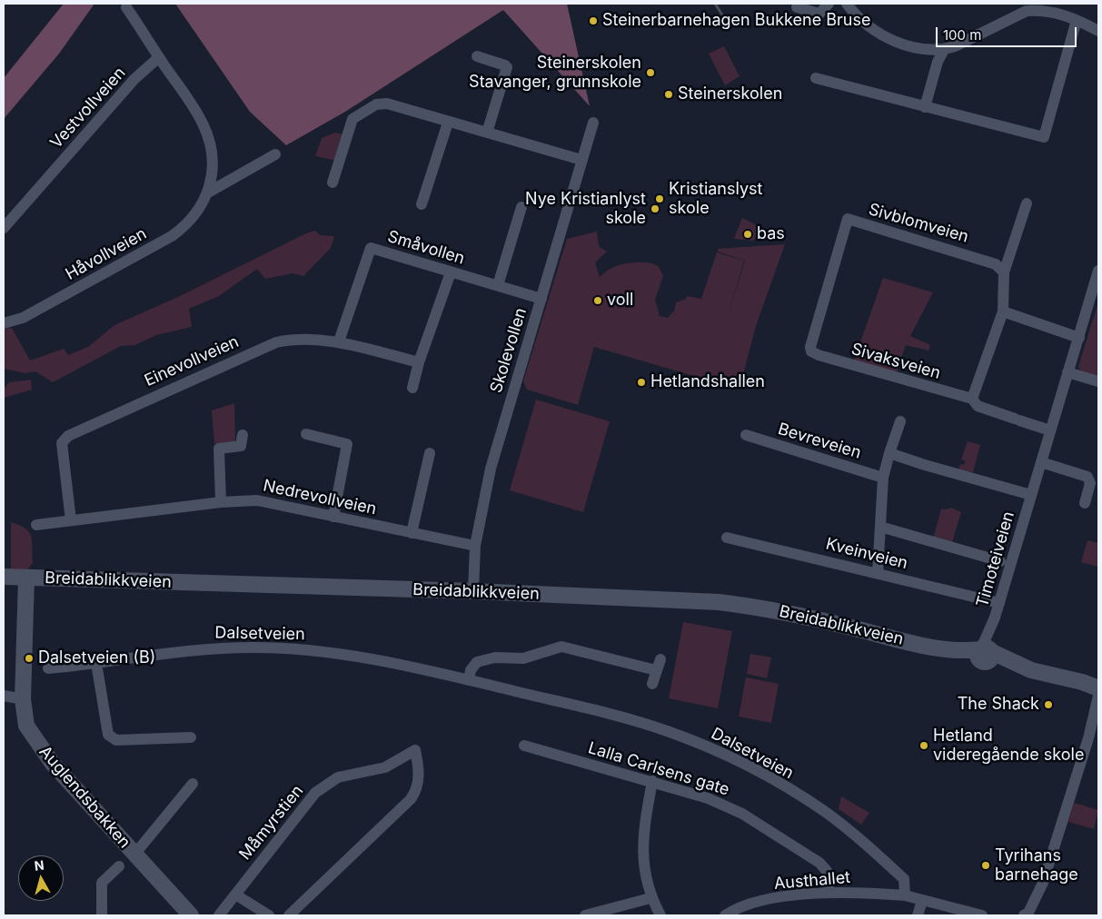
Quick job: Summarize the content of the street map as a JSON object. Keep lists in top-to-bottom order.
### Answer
{
  "streets": {
    "main road": ["Breidablikkveien", "Auglendsbakken"],
    "street": [
      "Vestvollveien",
      "Sivblomveien",
      "Småvollen",
      "Håvollveien",
      "Skolevollen",
      "Einevollveien",
      "Sivaksveien",
      "Bevreveien",
      "Nedrevollveien",
      "Kveinveien",
      "Timoteiveien",
      "Dalsetveien",
      "Lalla Carlsens gate",
      "Måmyrstien",
      "Austhallet"
    ]
  },
  "crossings": [
    ["Vestvollveien", "Håvollveien"],
    ["Sivblomveien", "Sivaksveien"],
    ["Småvollen", "Skolevollen"],
    ["Småvollen", "Einevollveien"],
    ["Skolevollen", "Nedrevollveien"],
    ["Skolevollen", "Breidablikkveien"],
    ["Einevollveien", "Nedrevollveien"],
    ["Sivaksveien", "Timoteiveien"],
    ["Kveinveien", "Timoteiveien"],
    ["Timoteiveien", "Breidablikkveien"],
    ["Breidablikkveien", "Auglendsbakken"],
    ["Dalsetveien", "Austhallet"],
    ["Lalla Carlsens gate", "Austhallet"]
  ],
  "places": [
    "Steinerbarnehagen Bukkene Bruse",
    "Steinerskolen Stavanger, grunnskole",
    "Steinerskolen",
    "Kristianslyst skole",
    "Nye Kristianlyst skole",
    "bas",
    "voll",
    "Hetlandshallen",
    "Dalsetveien (B)",
    "The Shack",
    "Hetland videregående skole",
    "Tyrihans barnehage"
  ],
  "scale_bar": "100 m",
  "north": "top"
}
